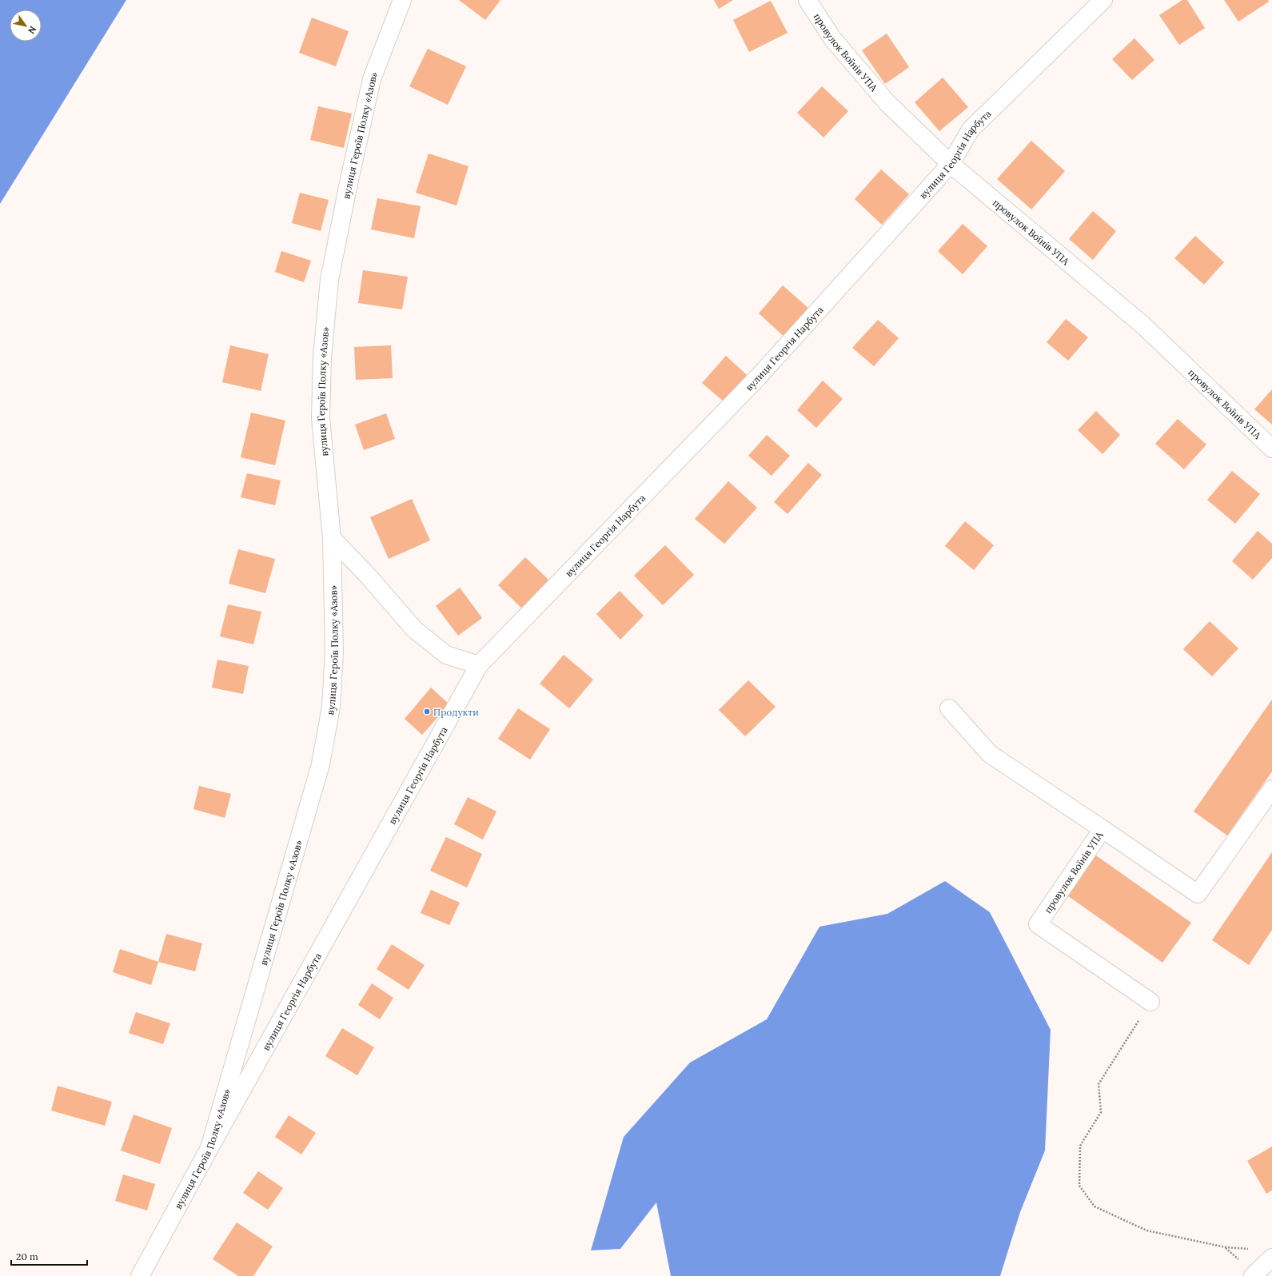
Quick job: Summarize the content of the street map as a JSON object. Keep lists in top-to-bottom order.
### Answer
{
  "streets": {
    "street": ["провулок Воїнів УПА", "вулиця Героїв Полку «Азов»", "вулиця Георгія Нарбута"]
  },
  "crossings": [
    ["провулок Воїнів УПА", "вулиця Георгія Нарбута"],
    ["вулиця Героїв Полку «Азов»", "вулиця Георгія Нарбута"]
  ],
  "places": ["Продукти"],
  "scale_bar": "20 m",
  "north": "bottom right"
}
